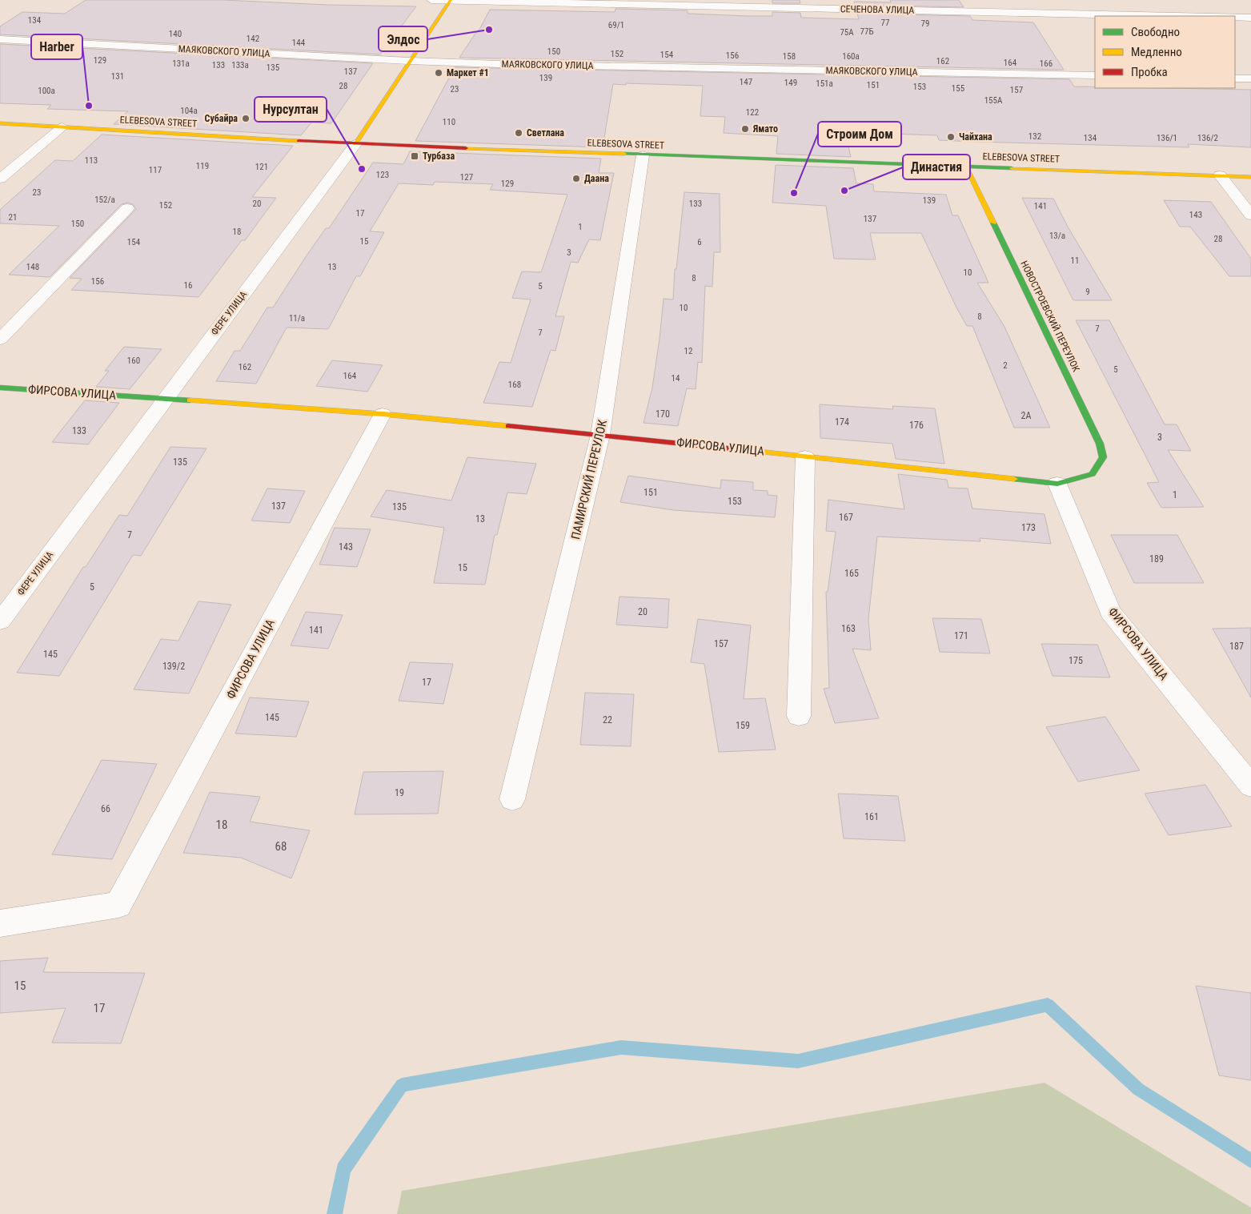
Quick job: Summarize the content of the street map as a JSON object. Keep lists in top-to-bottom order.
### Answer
{
  "streets": {
    "street": [
      "СЕЧЕНОВА УЛИЦА",
      "МАЯКОВСКОГО УЛИЦА",
      "ELEBESOVA STREET",
      "ФЕРЕ УЛИЦА",
      "НОВОСТРОЕВСКИЙ ПЕРЕУЛОК",
      "ФИРСОВА УЛИЦА",
      "ПАМИРСКИЙ ПЕРЕУЛОК"
    ]
  },
  "crossings": [
    ["СЕЧЕНОВА УЛИЦА", "ФЕРЕ УЛИЦА"],
    ["МАЯКОВСКОГО УЛИЦА", "ФЕРЕ УЛИЦА"],
    ["ELEBESOVA STREET", "ФЕРЕ УЛИЦА"],
    ["ELEBESOVA STREET", "НОВОСТРОЕВСКИЙ ПЕРЕУЛОК"],
    ["ELEBESOVA STREET", "ПАМИРСКИЙ ПЕРЕУЛОК"],
    ["ФЕРЕ УЛИЦА", "ФИРСОВА УЛИЦА"],
    ["НОВОСТРОЕВСКИЙ ПЕРЕУЛОК", "ФИРСОВА УЛИЦА"],
    ["ФИРСОВА УЛИЦА", "ПАМИРСКИЙ ПЕРЕУЛОК"]
  ],
  "places": {
    "other": [
      "Элдос",
      "Маркет #1",
      "Harber",
      "Субайра",
      "Ямато",
      "Светлана",
      "Чайхана",
      "Нурсултан",
      "Даана",
      "Династия",
      "Строим Дом"
    ],
    "transit": ["Турбаза"]
  },
  "house_numbers": [
    "134",
    "77",
    "79",
    "69/1",
    "77Б",
    "75А",
    "140",
    "142",
    "144",
    "150",
    "152",
    "154",
    "156",
    "158",
    "160а",
    "129",
    "162",
    "164",
    "131а",
    "166",
    "133",
    "133а",
    "135",
    "137",
    "131",
    "139",
    "147",
    "149",
    "151а",
    "151",
    "28",
    "153",
    "155",
    "23",
    "157",
    "100а",
    "155А",
    "104а",
    "122",
    "110",
    "132",
    "134",
    "136/1",
    "136/2",
    "113",
    "119",
    "121",
    "117",
    "123",
    "127",
    "129",
    "23",
    "152/а",
    "139",
    "20",
    "133",
    "152",
    "141",
    "17",
    "143",
    "21",
    "137",
    "150",
    "1",
    "18",
    "13/а",
    "28",
    "15",
    "154",
    "6",
    "3",
    "11",
    "148",
    "13",
    "10",
    "8",
    "156",
    "16",
    "5",
    "9",
    "10",
    "8",
    "11/а",
    "7",
    "7",
    "12",
    "160",
    "2",
    "162",
    "5",
    "164",
    "14",
    "168",
    "170",
    "2А",
    "174",
    "176",
    "133",
    "3",
    "135",
    "151",
    "1",
    "153",
    "137",
    "135",
    "167",
    "13",
    "173",
    "7",
    "143",
    "189",
    "15",
    "165",
    "5",
    "20",
    "163",
    "141",
    "171",
    "157",
    "187",
    "145",
    "175",
    "139/2",
    "17",
    "145",
    "22",
    "159",
    "19",
    "66",
    "161",
    "18",
    "68",
    "15",
    "17"
  ],
  "legend": ["Свободно", "Медленно", "Пробка"]
}
